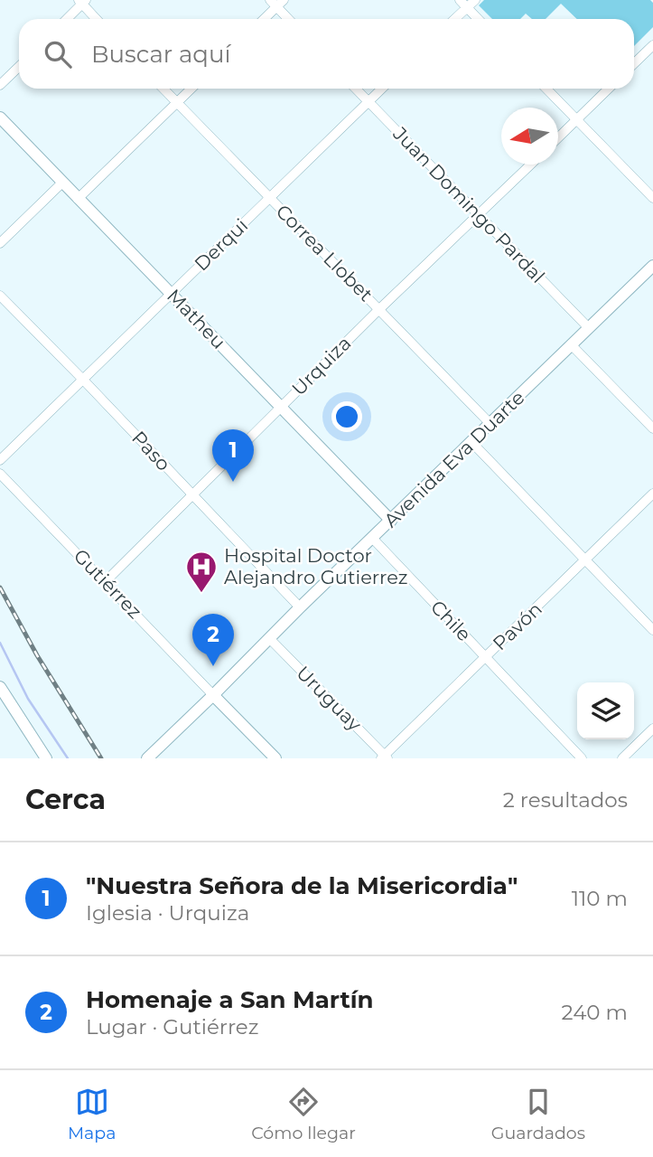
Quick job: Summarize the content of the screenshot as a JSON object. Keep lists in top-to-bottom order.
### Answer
{
  "streets": {
    "main road": ["Matheu", "Avenida Eva Duarte"],
    "street": [
      "Juan Domingo Pardal",
      "Derqui",
      "Correa Llobet",
      "Urquiza",
      "Paso",
      "Gutiérrez",
      "Chile",
      "Pavón",
      "Uruguay"
    ]
  },
  "crossings": [
    ["Juan Domingo Pardal", "Derqui"],
    ["Juan Domingo Pardal", "Urquiza"],
    ["Juan Domingo Pardal", "Avenida Eva Duarte"],
    ["Derqui", "Correa Llobet"],
    ["Derqui", "Matheu"],
    ["Derqui", "Paso"],
    ["Correa Llobet", "Urquiza"],
    ["Correa Llobet", "Avenida Eva Duarte"],
    ["Matheu", "Urquiza"],
    ["Matheu", "Avenida Eva Duarte"],
    ["Urquiza", "Paso"],
    ["Urquiza", "Gutiérrez"],
    ["Paso", "Avenida Eva Duarte"],
    ["Avenida Eva Duarte", "Gutiérrez"],
    ["Avenida Eva Duarte", "Chile"],
    ["Avenida Eva Duarte", "Uruguay"],
    ["Chile", "Pavón"],
    ["Pavón", "Uruguay"]
  ],
  "places": {
    "hospital": ["Hospital Doctor Alejandro Gutierrez"]
  },
  "north": "left",
  "page": {
    "search": "Buscar aquí",
    "pins": ["1", "2"],
    "heading": ["Cerca", "2 resultados"],
    "list": [
      {
        "mark": "1",
        "name": "\"Nuestra Señora de la Misericordia\"",
        "note": "Iglesia · Urquiza",
        "value": "110 m"
      },
      {
        "mark": "2",
        "name": "Homenaje a San Martín",
        "note": "Lugar · Gutiérrez",
        "value": "240 m"
      }
    ],
    "nav": ["Mapa", "Cómo llegar", "Guardados"]
  }
}
